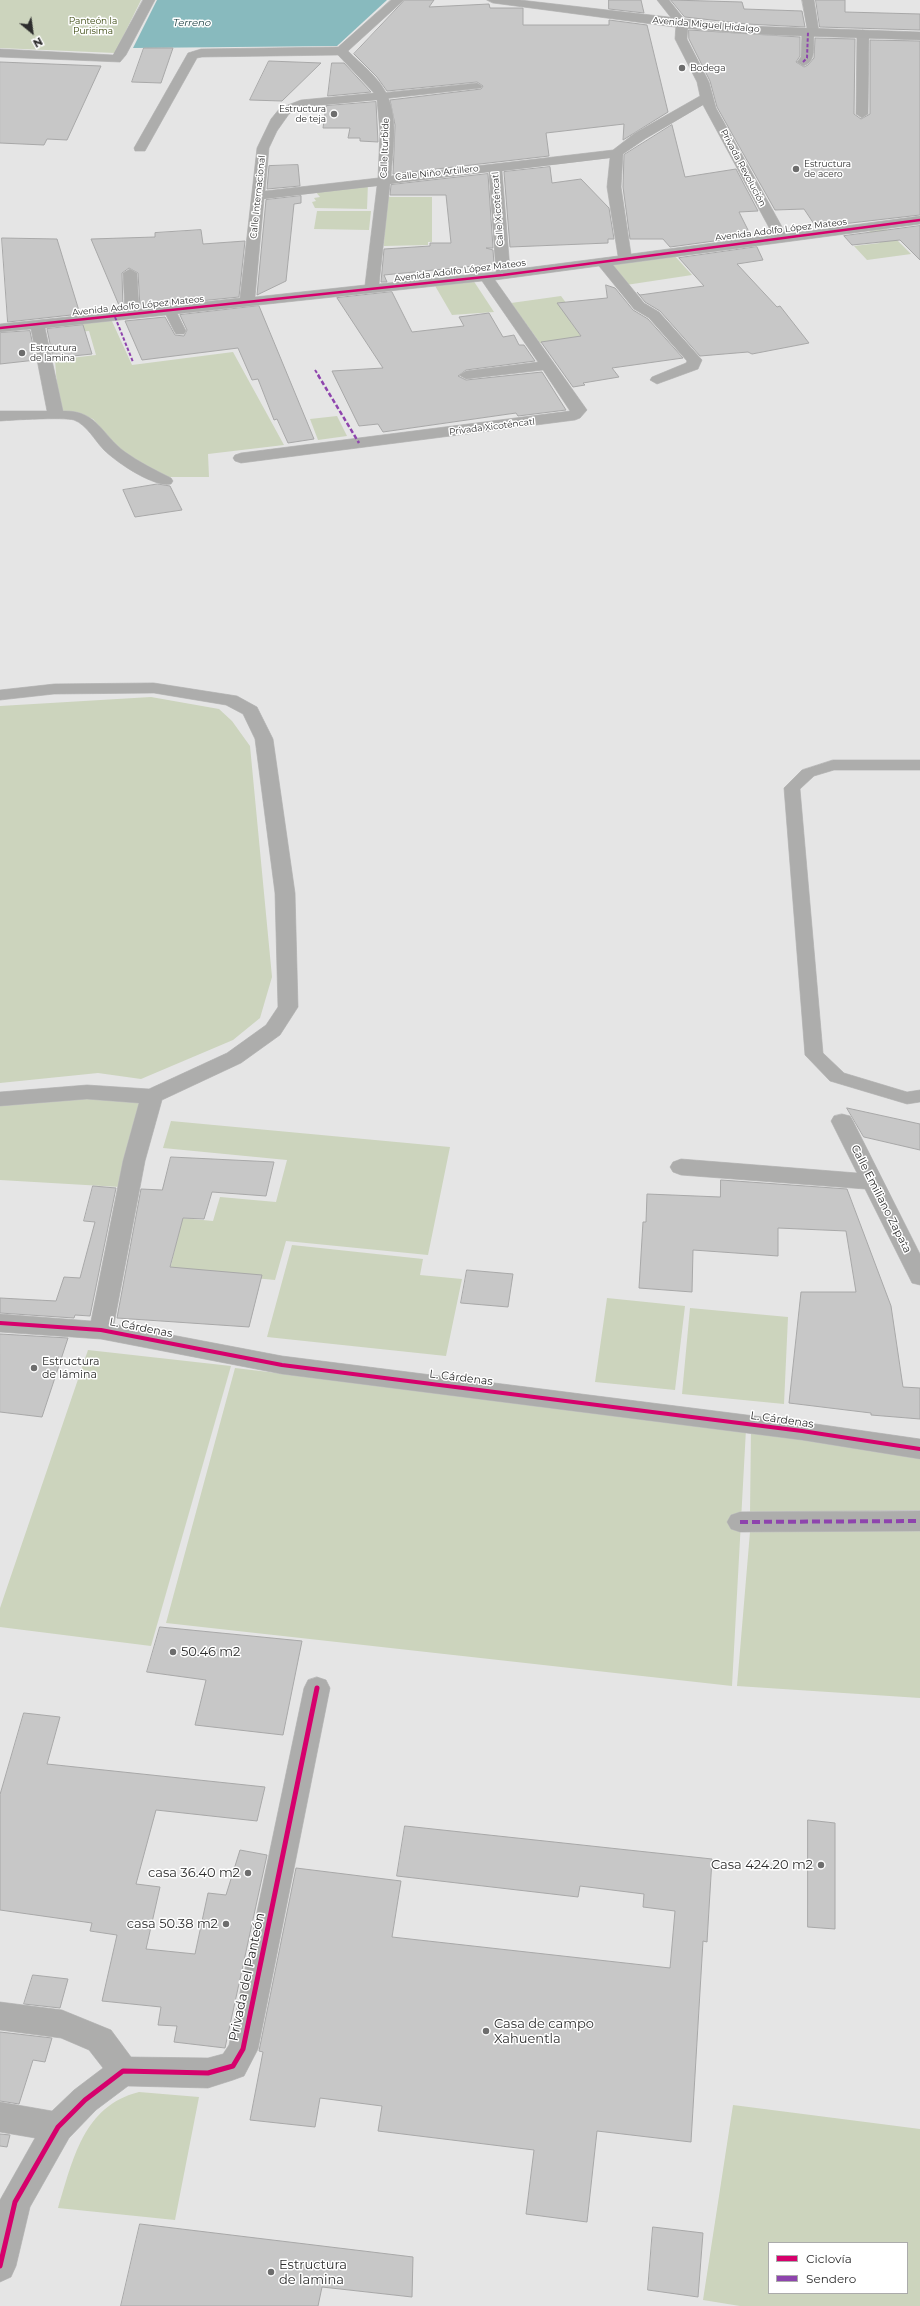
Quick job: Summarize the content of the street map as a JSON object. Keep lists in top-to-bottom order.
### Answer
{
  "streets": {
    "main road": ["Avenida Miguel Hidalgo"],
    "street": [
      "Calle Iturbide",
      "Privada Revolución",
      "Calle Niño Artillero",
      "Calle Internacional",
      "Calle Xicoténcatl",
      "Avenida Adolfo López Mateos",
      "Privada Xicoténcatl",
      "Calle Emiliano Zapata",
      "L. Cárdenas",
      "Privada del Panteón"
    ]
  },
  "crossings": [
    ["Avenida Miguel Hidalgo", "Privada Revolución"],
    ["Calle Iturbide", "Calle Niño Artillero"],
    ["Calle Iturbide", "Calle Internacional"],
    ["Calle Iturbide", "Avenida Adolfo López Mateos"],
    ["Privada Revolución", "Avenida Adolfo López Mateos"],
    ["Calle Niño Artillero", "Calle Internacional"],
    ["Calle Niño Artillero", "Calle Xicoténcatl"],
    ["Calle Internacional", "Avenida Adolfo López Mateos"],
    ["Calle Xicoténcatl", "Avenida Adolfo López Mateos"],
    ["Avenida Adolfo López Mateos", "Privada Xicoténcatl"]
  ],
  "water": ["Terreno"],
  "parks": ["Panteón la Purisima"],
  "places": [
    "Bodega",
    "Estructura de teja",
    "Estructura de acero",
    "Estrcutura de lamina",
    "Estructura de lámina",
    "50.46 m2",
    "Casa 424.20 m2",
    "casa 36.40 m2",
    "casa 50.38 m2",
    "Casa de campo Xahuentla",
    "Estructura de lamina"
  ],
  "legend": ["Ciclovía", "Sendero"],
  "north": "bottom right"
}
